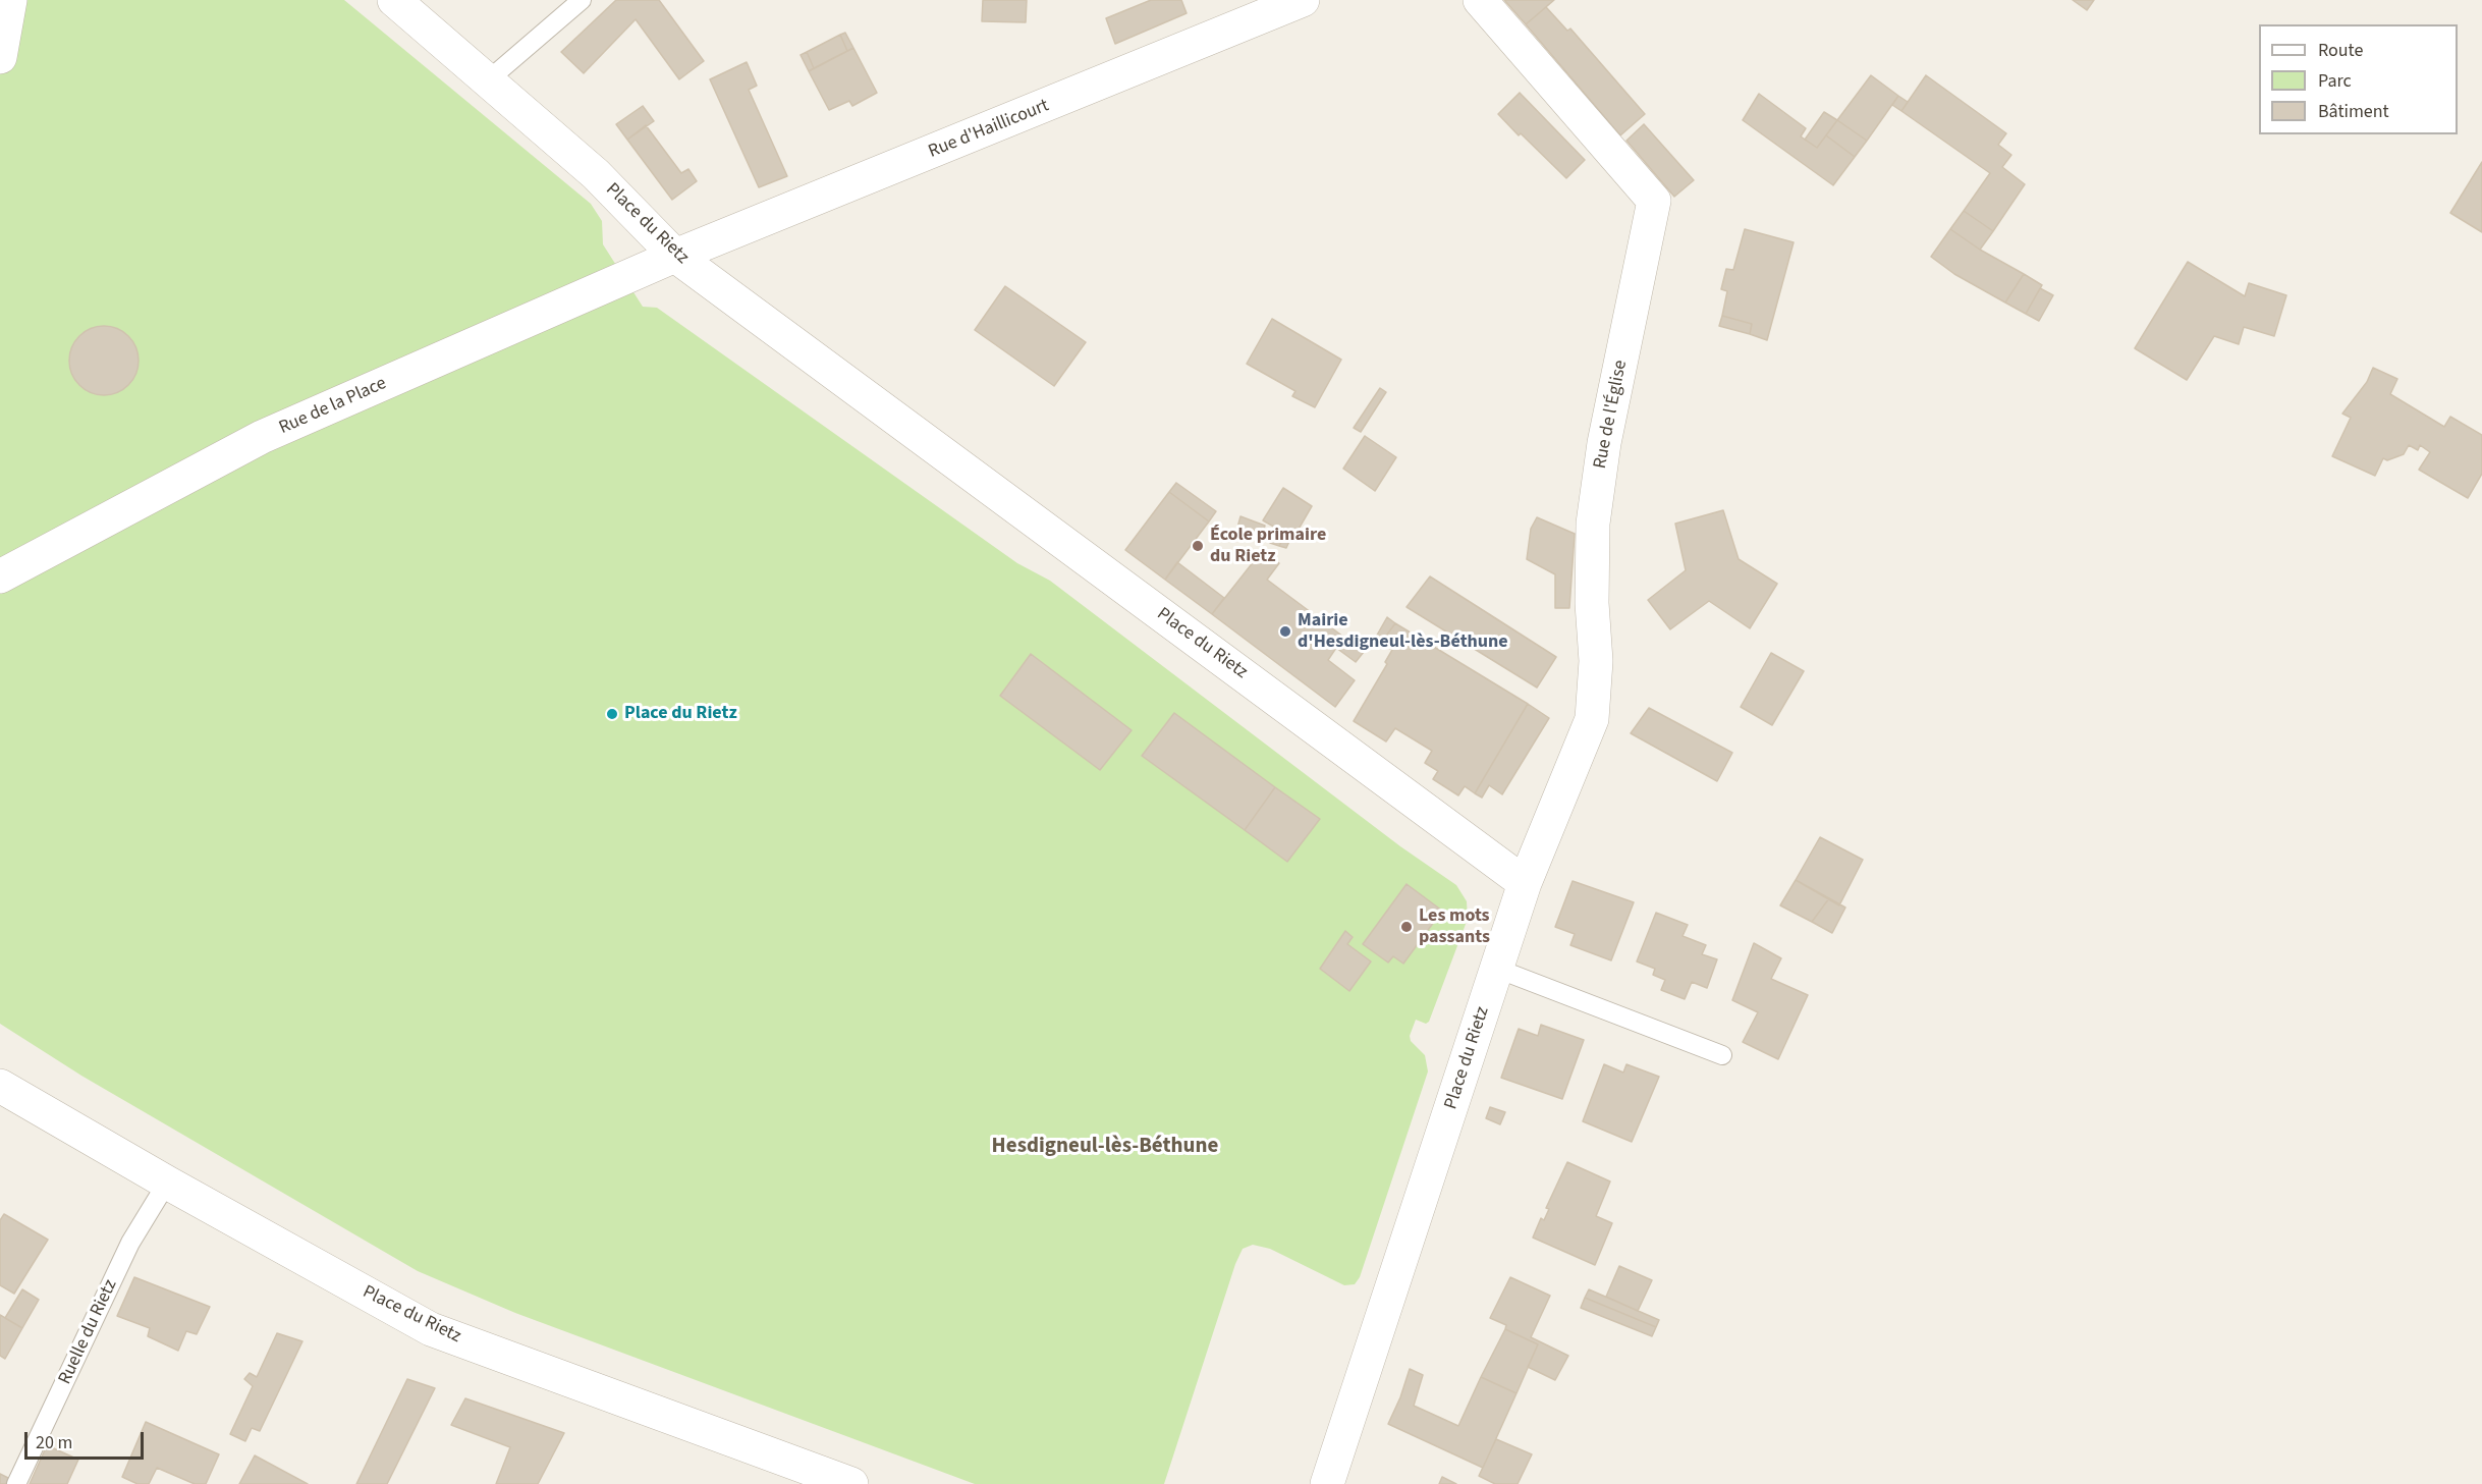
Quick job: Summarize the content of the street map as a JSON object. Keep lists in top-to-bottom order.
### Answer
{
  "streets": {
    "street": [
      "Rue d'Haillicourt",
      "Place du Rietz",
      "Rue de la Place",
      "Rue de l'Église"
    ],
    "lane": ["Ruelle du Rietz"]
  },
  "crossings": [
    ["Rue d'Haillicourt", "Place du Rietz"],
    ["Rue d'Haillicourt", "Rue de la Place"],
    ["Place du Rietz", "Rue de la Place"],
    ["Place du Rietz", "Rue de l'Église"],
    ["Place du Rietz", "Ruelle du Rietz"]
  ],
  "districts": ["Hesdigneul-lès-Béthune"],
  "places": [
    "École primaire du Rietz",
    "Mairie d'Hesdigneul-lès-Béthune",
    "Place du Rietz",
    "Les mots passants"
  ],
  "legend": ["Route", "Parc", "Bâtiment"],
  "scale_bar": "20 m"
}
